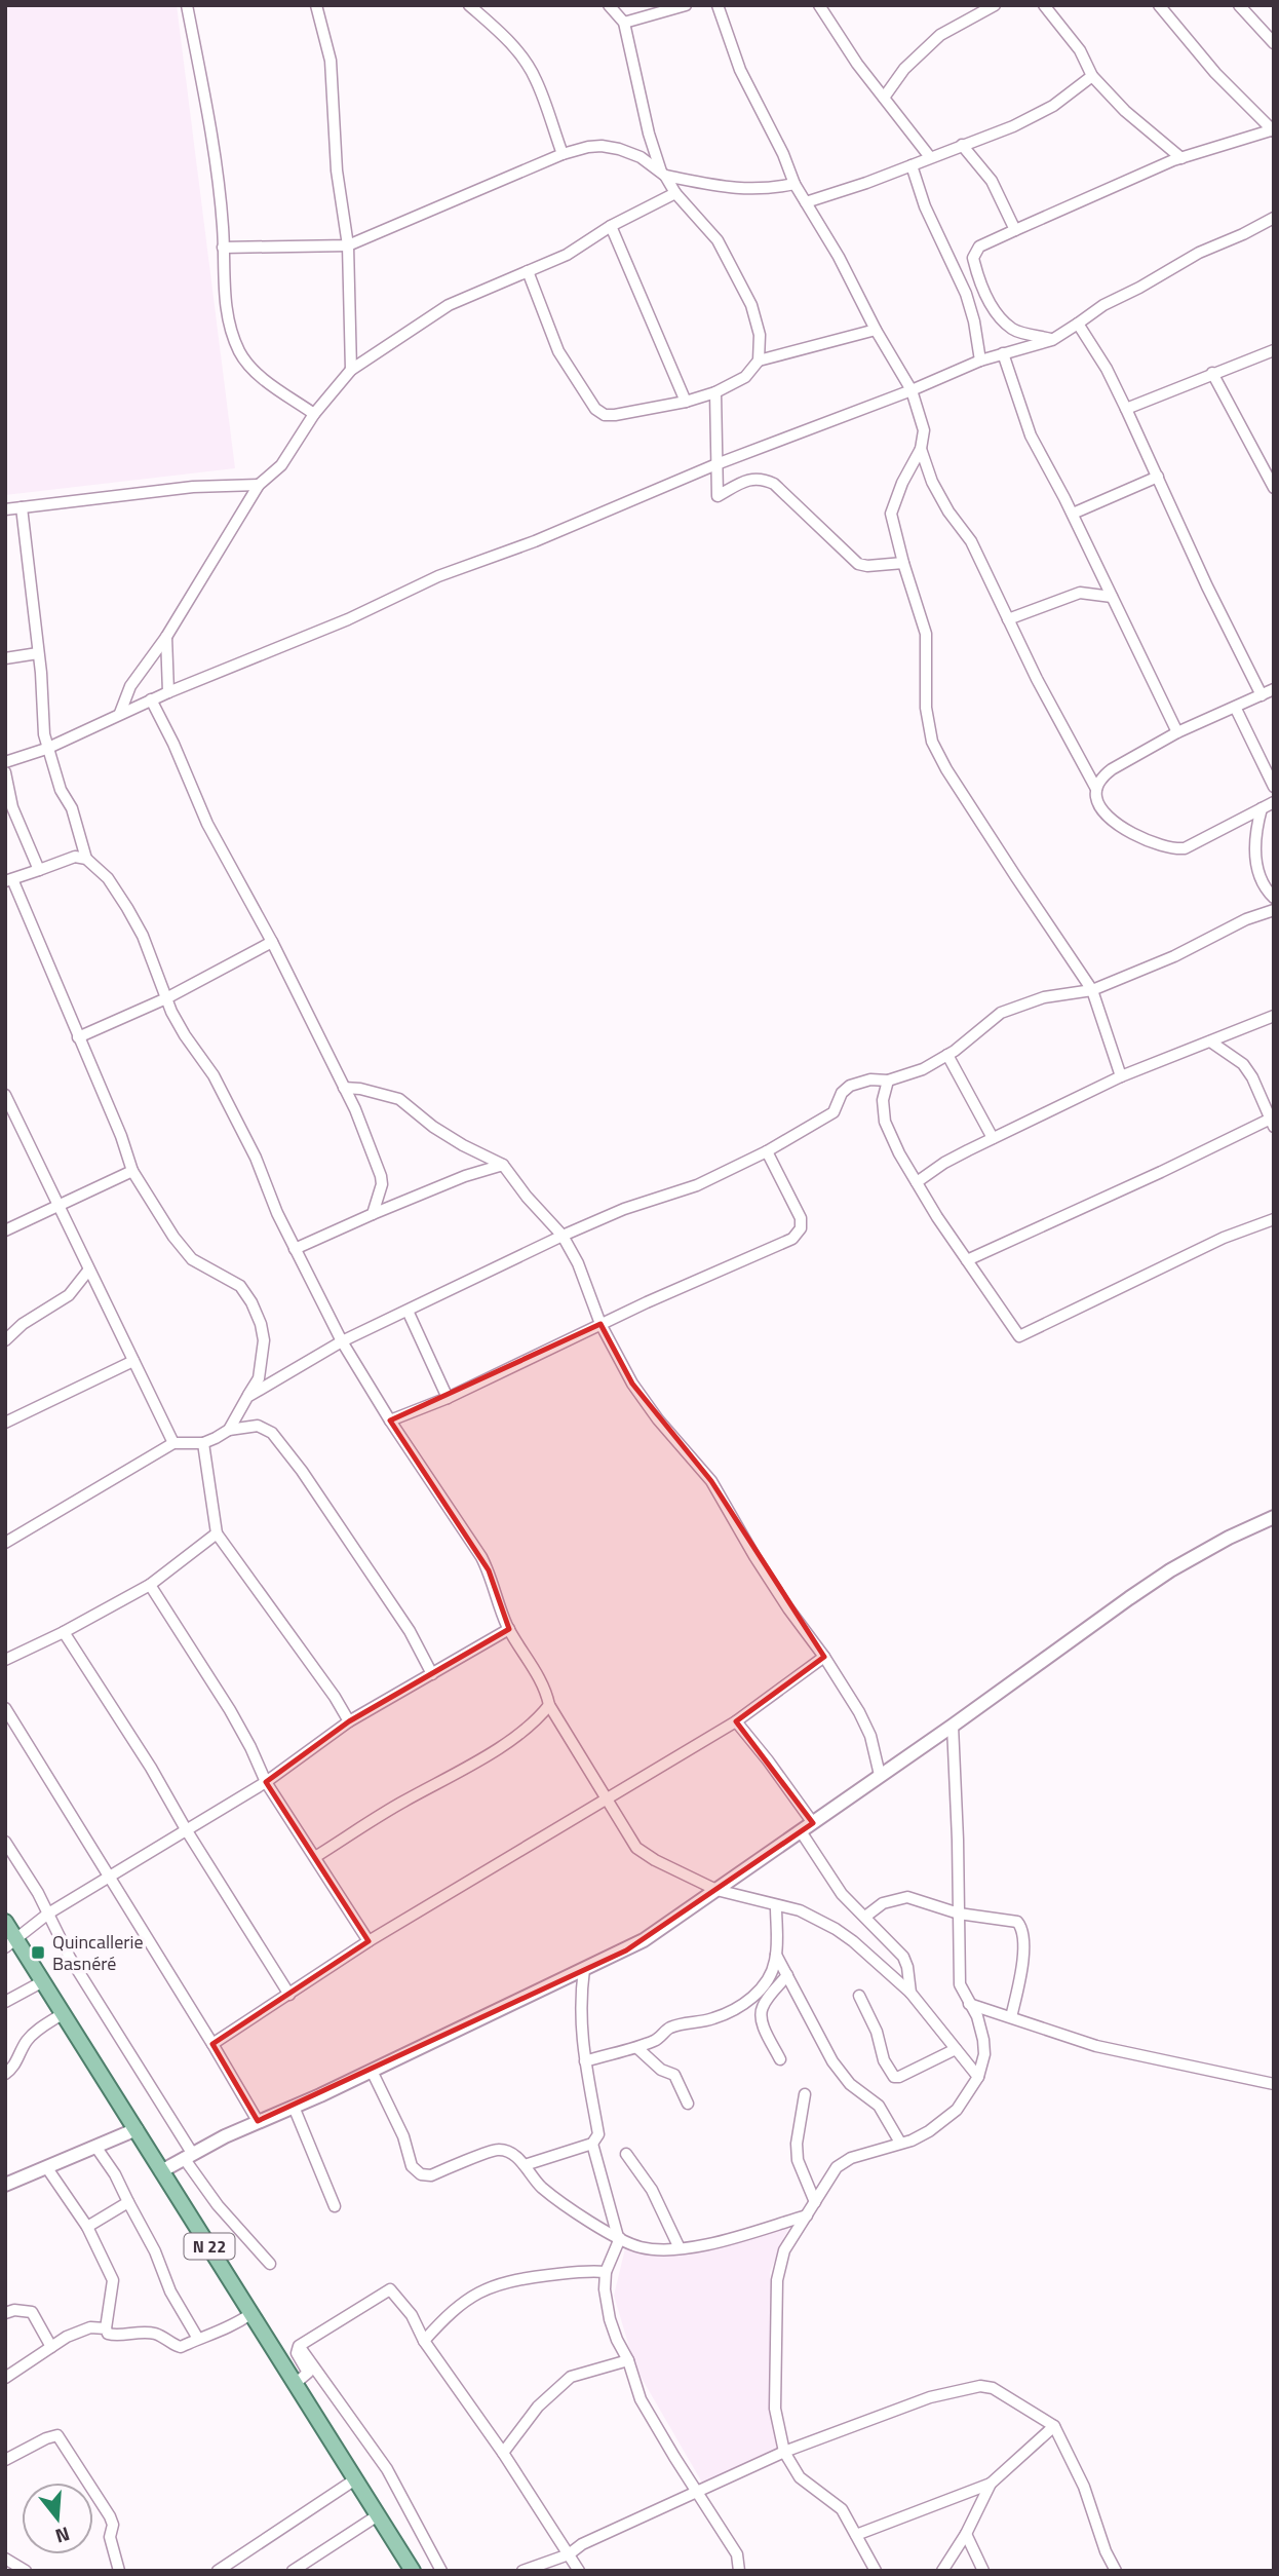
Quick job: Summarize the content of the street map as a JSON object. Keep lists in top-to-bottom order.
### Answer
{
  "streets": {
    "main road": ["N 22"]
  },
  "places": {
    "transit": ["Quincallerie Basnéré"]
  },
  "north": "bottom"
}
